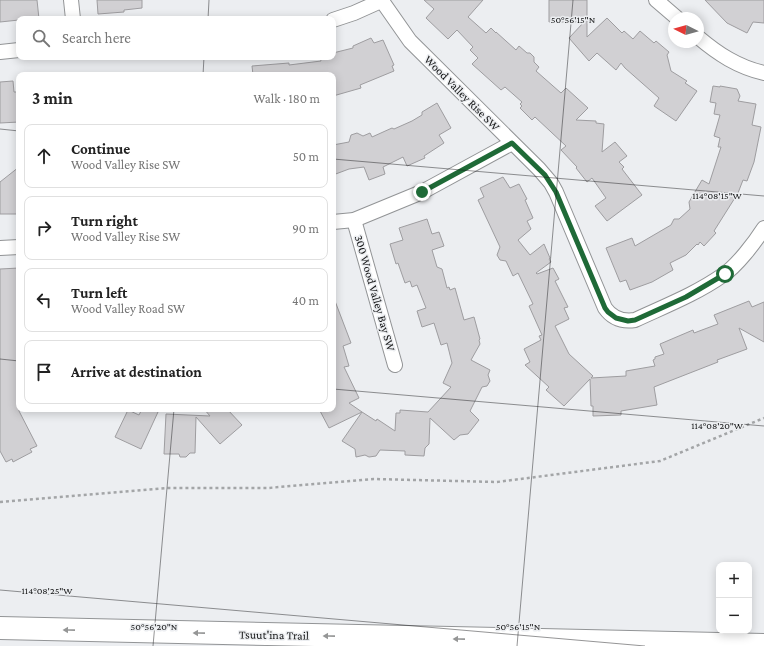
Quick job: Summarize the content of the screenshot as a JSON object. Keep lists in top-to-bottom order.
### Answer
{
  "streets": {
    "highway": ["Tsuut'ina Trail"],
    "street": ["Wood Valley Rise SW", "300 Wood Valley Bay SW"]
  },
  "one_way": ["Tsuut'ina Trail"],
  "north": "left",
  "page": {
    "search": "Search here",
    "heading": ["3 min", "Walk · 180 m"],
    "list": [
      ["Continue", "Wood Valley Rise SW", "50 m"],
      ["Turn right", "Wood Valley Rise SW", "90 m"],
      ["Turn left", "Wood Valley Road SW", "40 m"],
      "Arrive at destination"
    ],
    "map_buttons": ["+", "−"]
  },
  "coordinates": [
    "50°56'15\"N",
    "114°08'15\"W",
    "114°08'20\"W",
    "114°08'25\"W",
    "50°56'20\"N"
  ]
}
